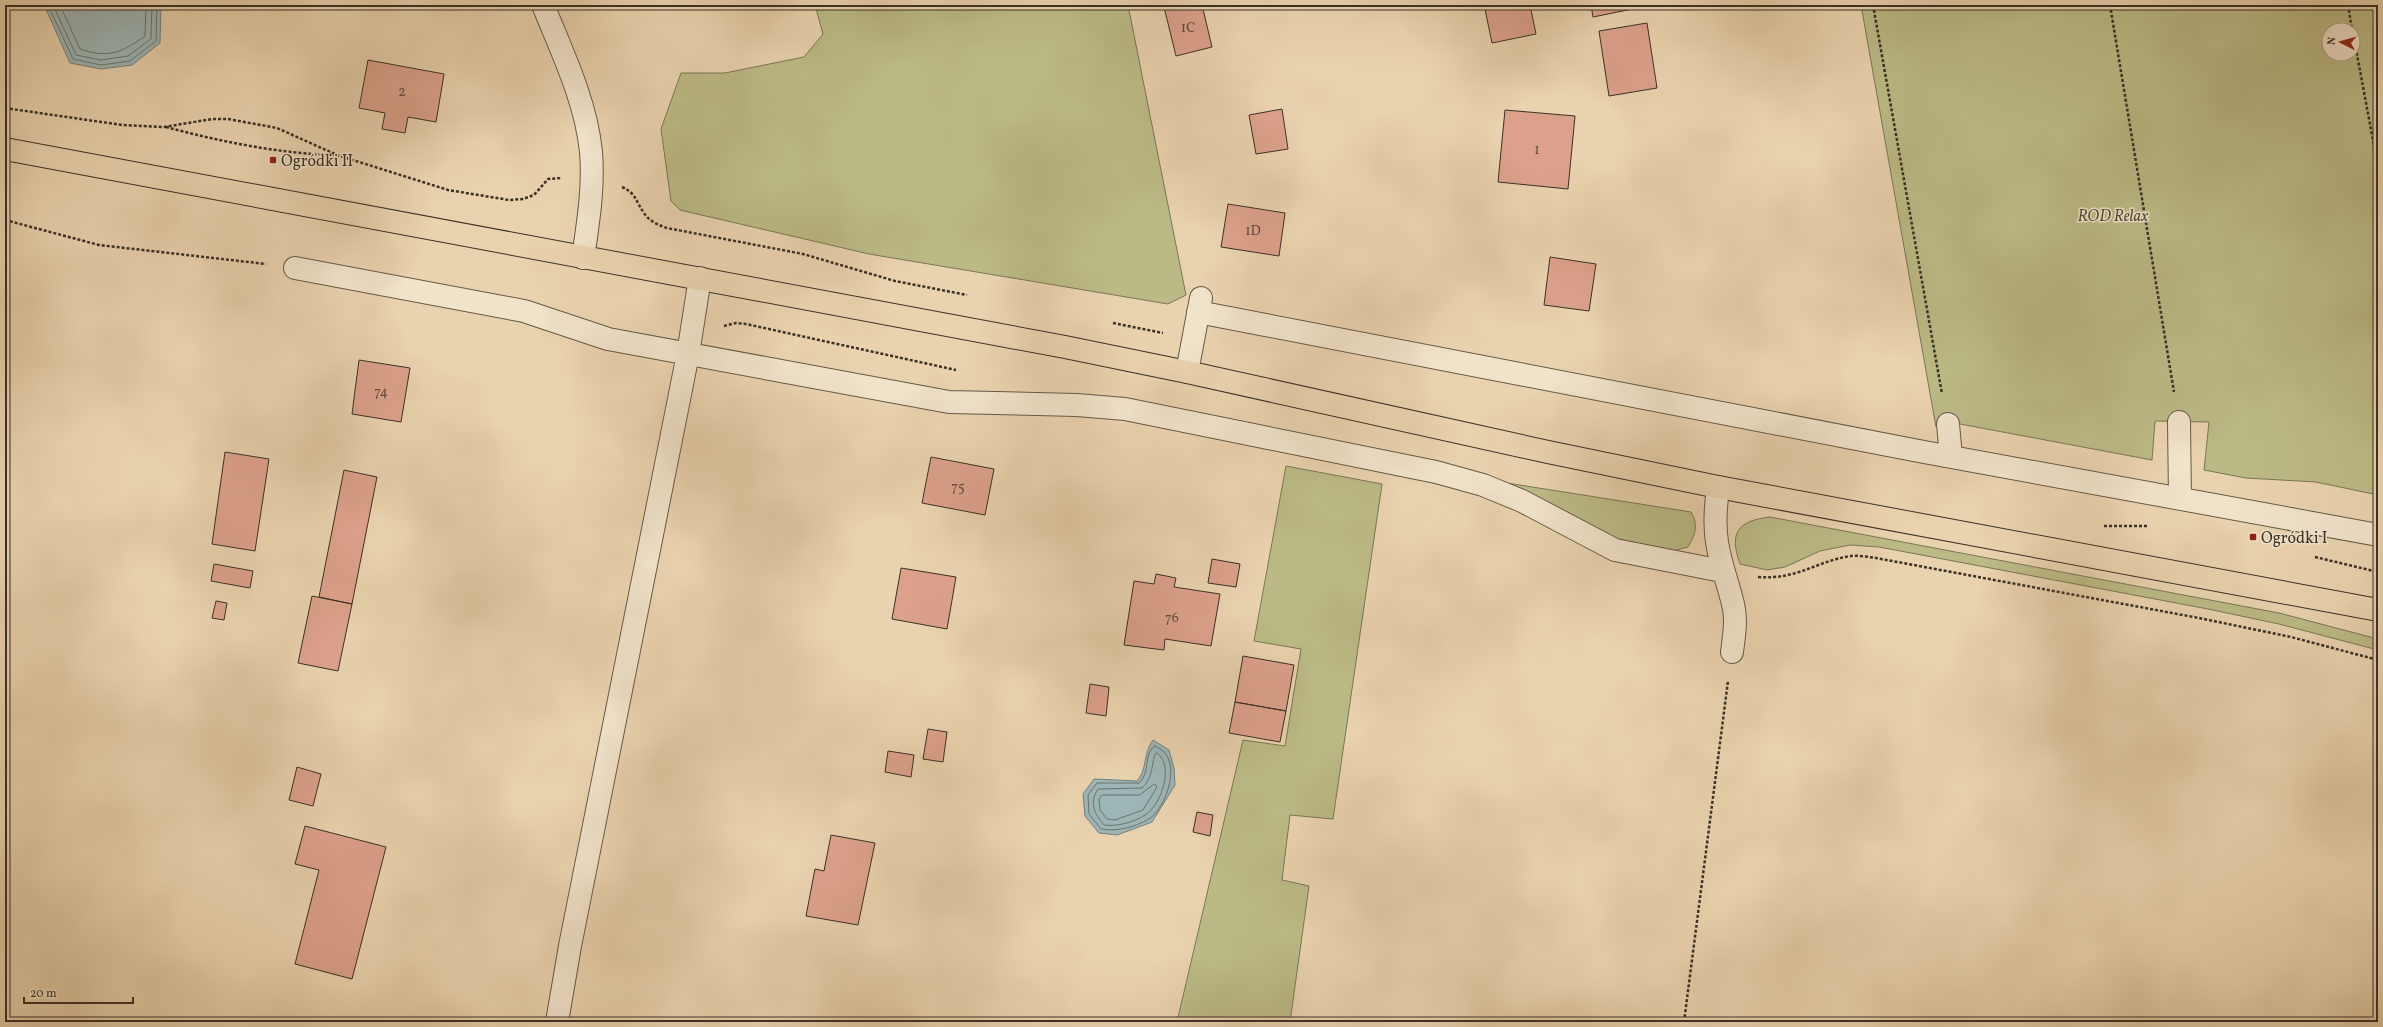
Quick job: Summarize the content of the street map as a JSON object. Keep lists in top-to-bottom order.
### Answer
{
  "parks": ["ROD Relax"],
  "places": {
    "transit": ["Ogródki II", "Ogródki I"]
  },
  "house_numbers": [
    "1C",
    "2",
    "1",
    "1D",
    "74",
    "75",
    "76"
  ],
  "scale_bar": "20 m",
  "north": "left"
}
